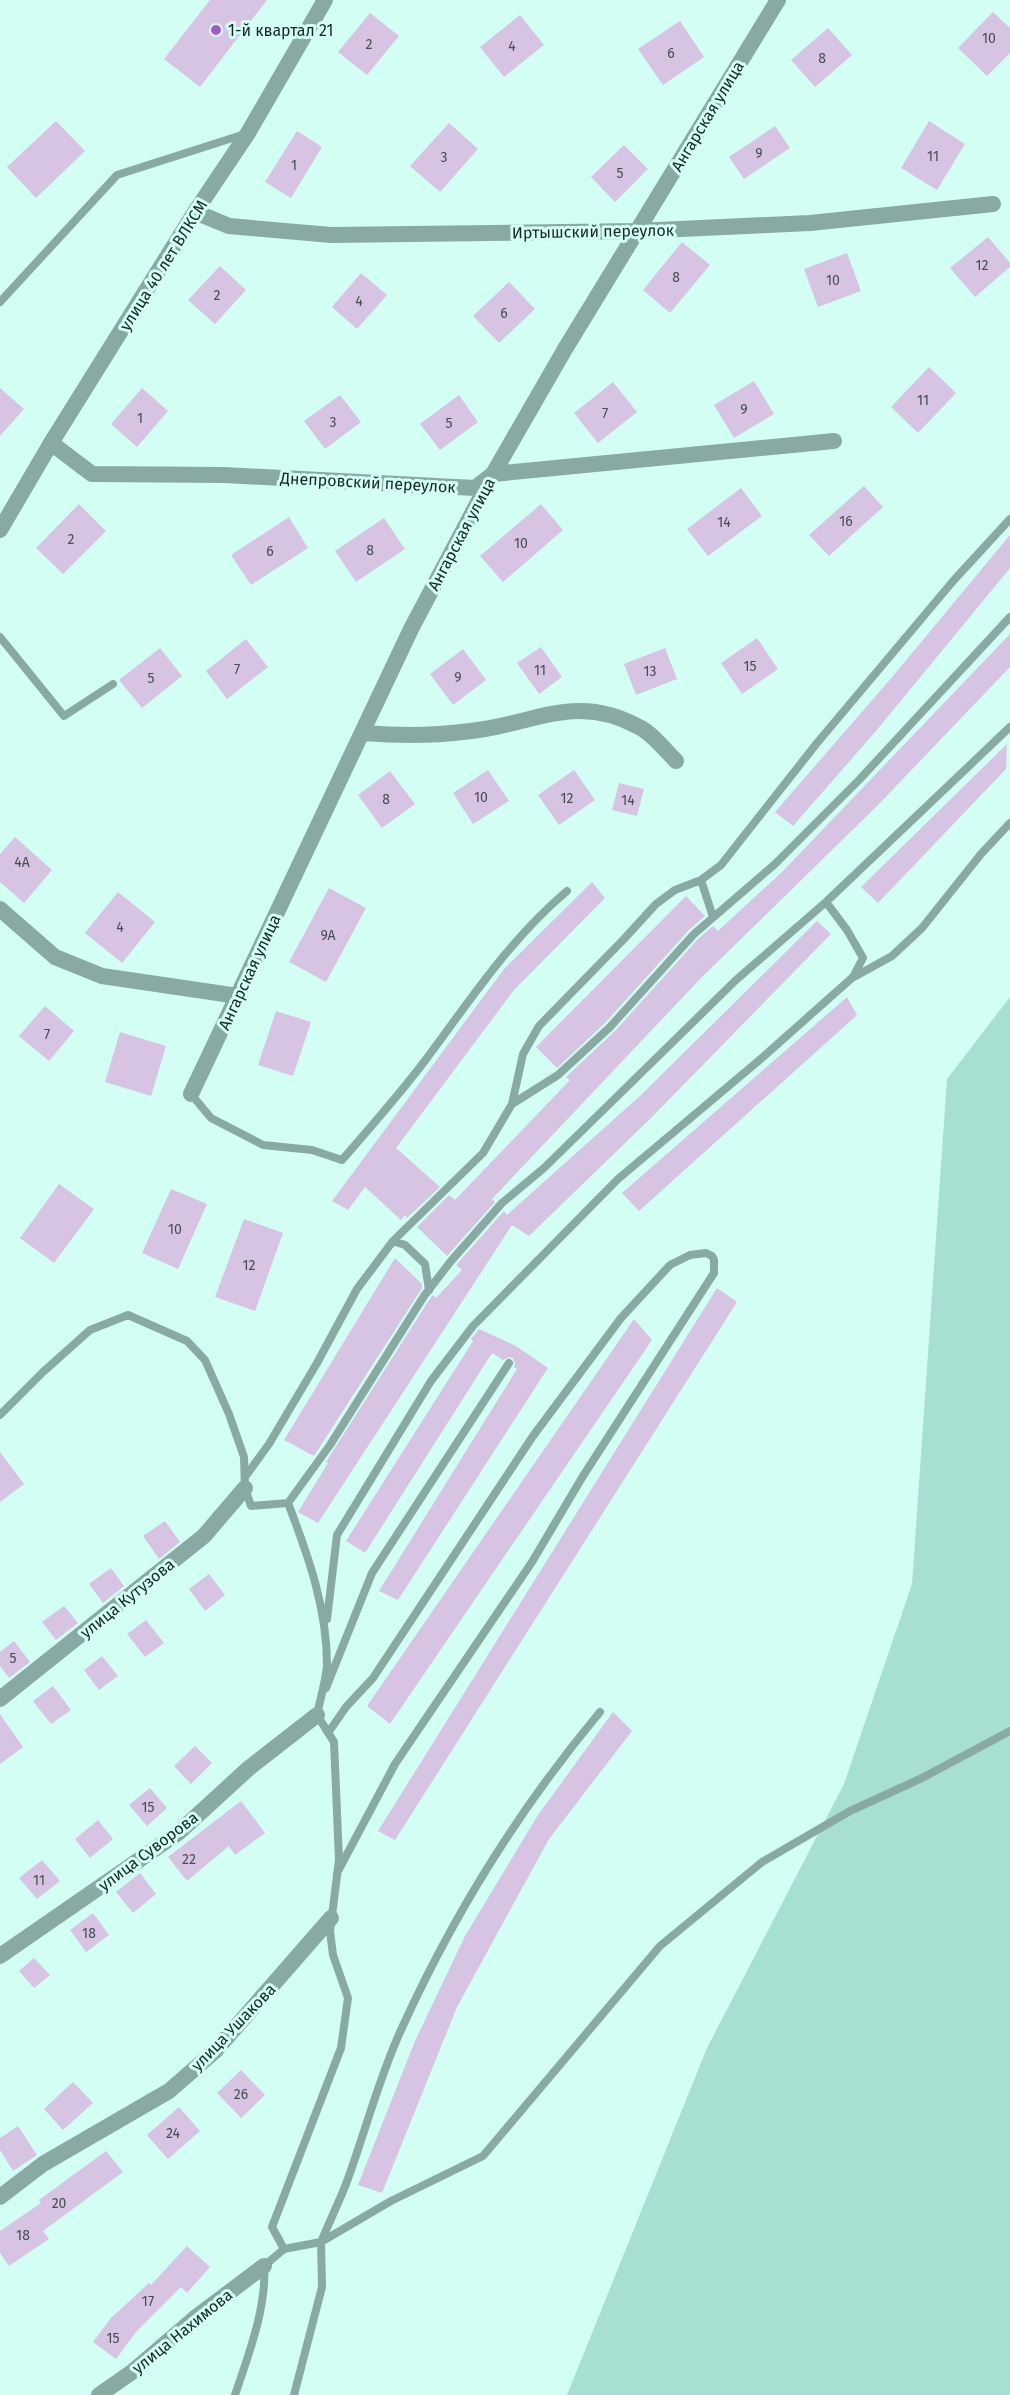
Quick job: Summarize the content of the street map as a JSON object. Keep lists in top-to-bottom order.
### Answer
{
  "streets": {
    "street": [
      "Ангарская улица",
      "Иртышский переулок",
      "улица 40 лет ВЛКСМ",
      "Днепровский переулок",
      "улица Кутузова",
      "улица Суворова",
      "улица Ушакова",
      "улица Нахимова"
    ]
  },
  "crossings": [
    ["Ангарская улица", "Иртышский переулок"],
    ["Ангарская улица", "Днепровский переулок"],
    ["Иртышский переулок", "улица 40 лет ВЛКСМ"],
    ["улица 40 лет ВЛКСМ", "Днепровский переулок"]
  ],
  "places": ["1-й квартал 21"],
  "house_numbers": [
    "10",
    "2",
    "4",
    "6",
    "8",
    "9",
    "11",
    "3",
    "1",
    "5",
    "12",
    "8",
    "10",
    "2",
    "4",
    "6",
    "11",
    "9",
    "7",
    "1",
    "3",
    "5",
    "16",
    "14",
    "2",
    "10",
    "8",
    "6",
    "15",
    "7",
    "11",
    "13",
    "9",
    "5",
    "10",
    "12",
    "8",
    "14",
    "4А",
    "4",
    "9А",
    "7",
    "10",
    "12",
    "5",
    "15",
    "22",
    "11",
    "18",
    "26",
    "24",
    "20",
    "18",
    "17",
    "15"
  ]
}
